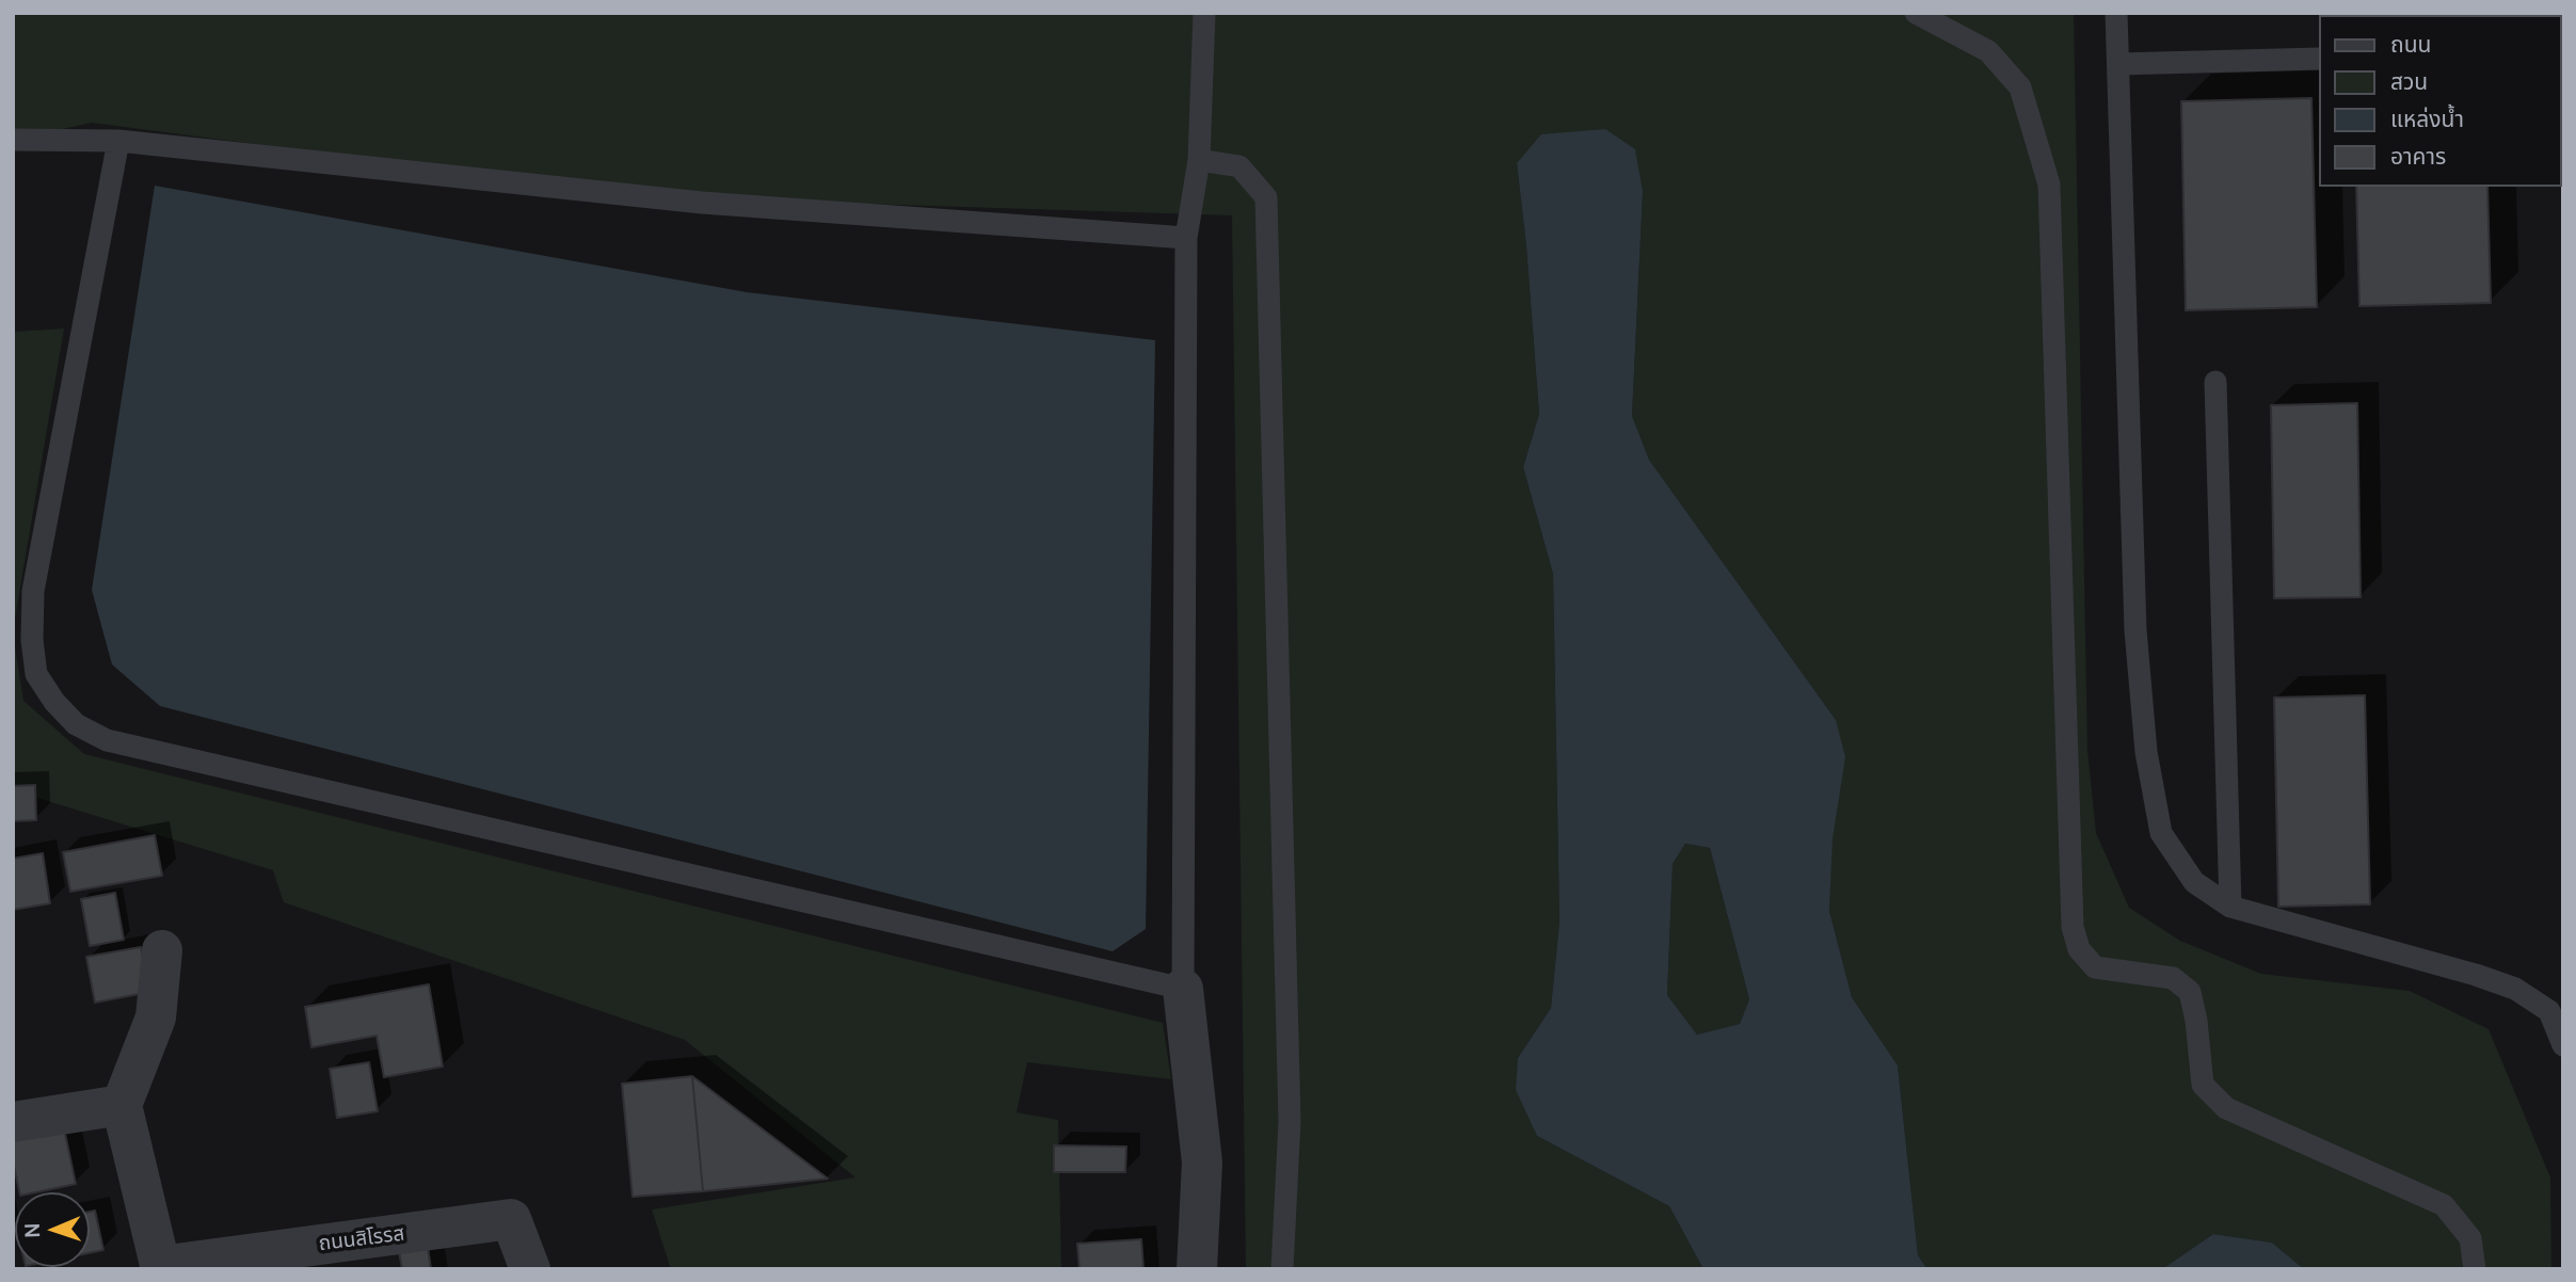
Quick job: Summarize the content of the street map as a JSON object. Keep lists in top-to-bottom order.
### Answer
{
  "streets": {
    "street": ["ถนนสิโรรส"]
  },
  "legend": [
    "ถนน",
    "สวน",
    "แหล่งน้ำ",
    "อาคาร"
  ],
  "north": "left"
}
